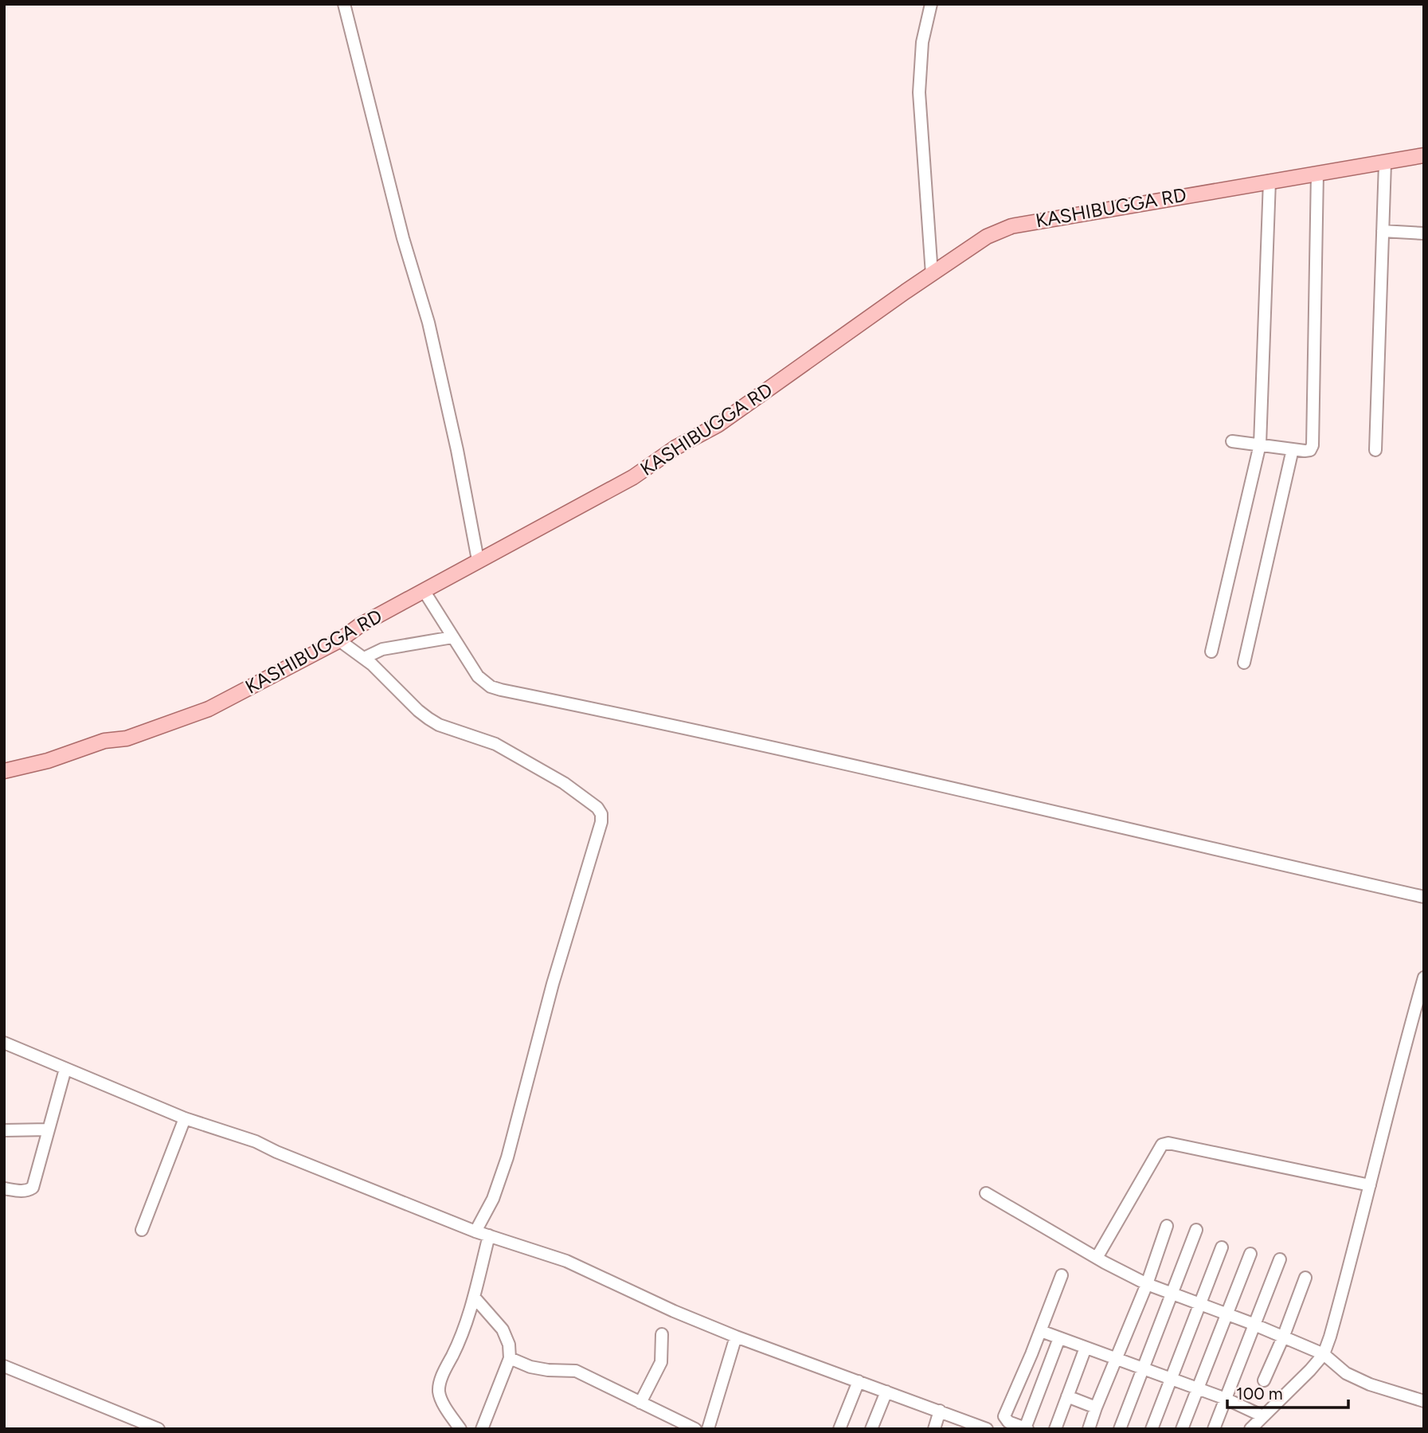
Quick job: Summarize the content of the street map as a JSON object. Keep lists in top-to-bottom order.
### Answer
{
  "streets": {
    "main road": ["KASHIBUGGA RD"]
  },
  "scale_bar": "100 m"
}
